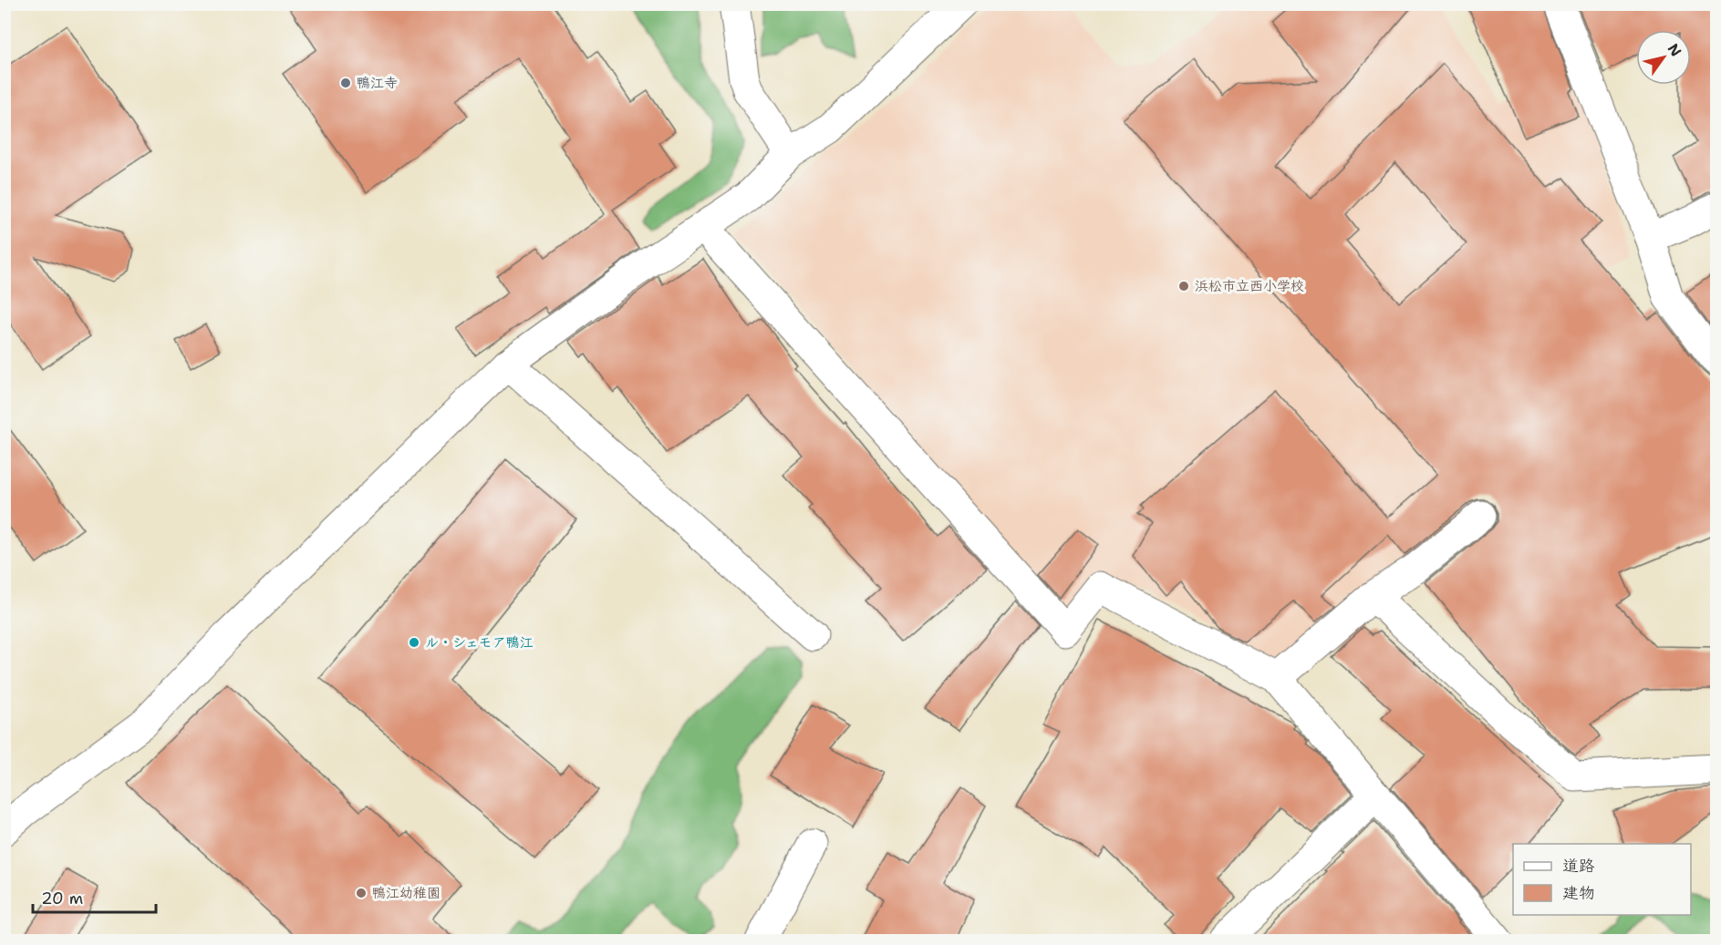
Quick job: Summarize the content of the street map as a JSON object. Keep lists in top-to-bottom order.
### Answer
{
  "places": [
    "鴨江寺",
    "浜松市立西小学校",
    "ル・シェモア鴨江",
    "鴨江幼稚園"
  ],
  "legend": ["道路", "建物"],
  "scale_bar": "20 m",
  "north": "top right"
}
